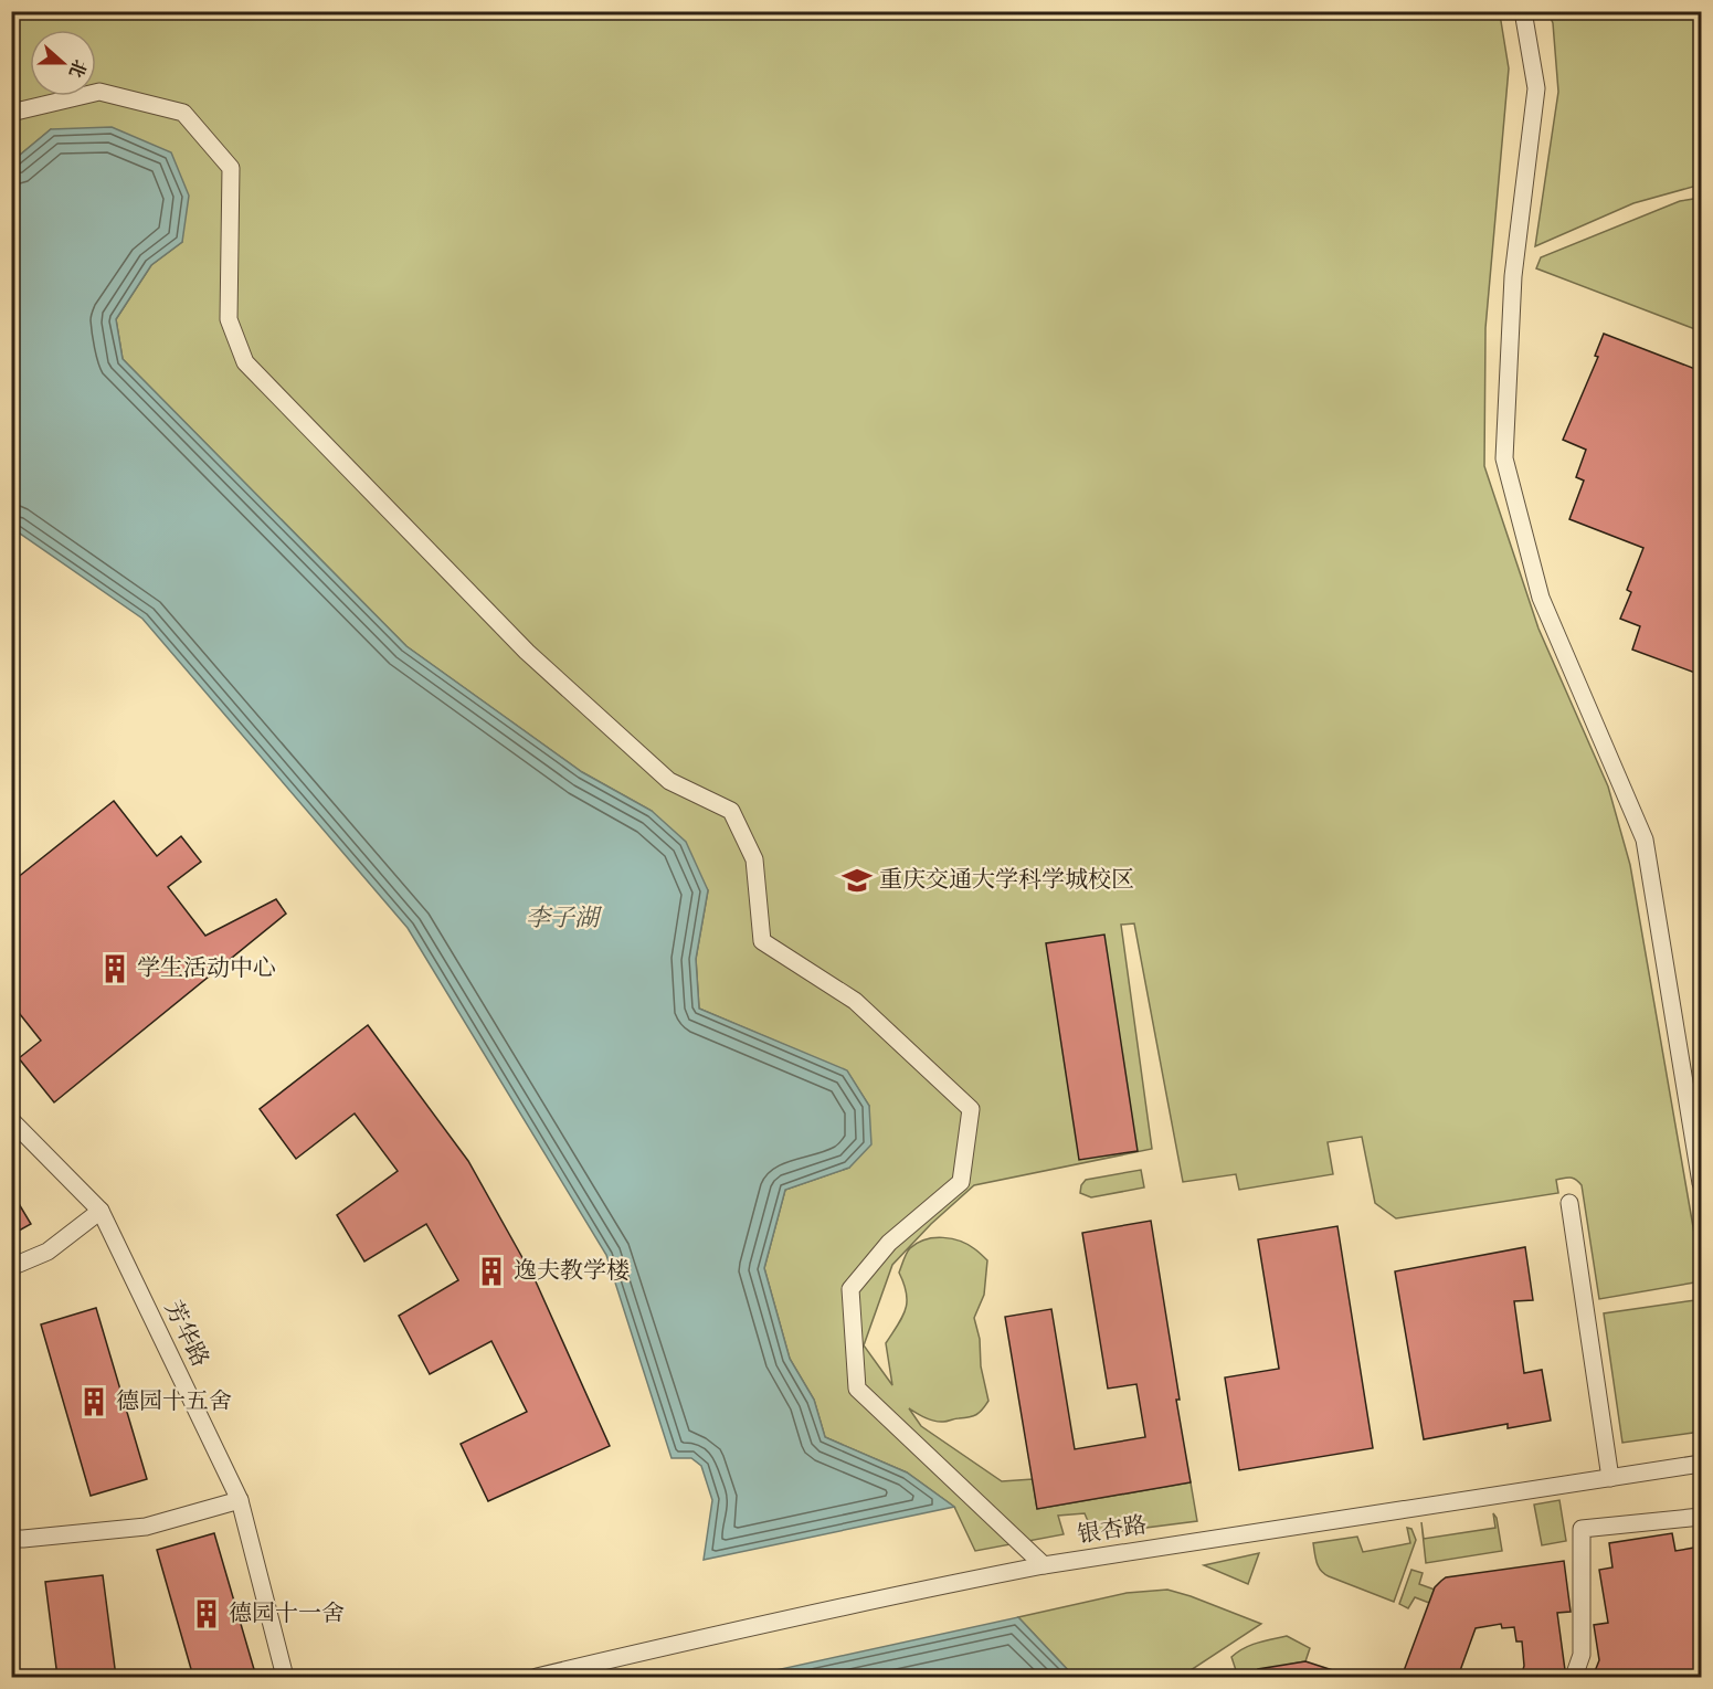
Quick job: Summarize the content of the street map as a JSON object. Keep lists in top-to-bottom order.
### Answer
{
  "streets": {
    "street": ["芳华路", "银杏路"]
  },
  "water": ["李子湖"],
  "places": {
    "school or university": ["重庆交通大学科学城校区"],
    "building": [
      "学生活动中心",
      "逸夫教学楼",
      "德园十五舍",
      "德园十一舍"
    ]
  },
  "north": "right"
}
